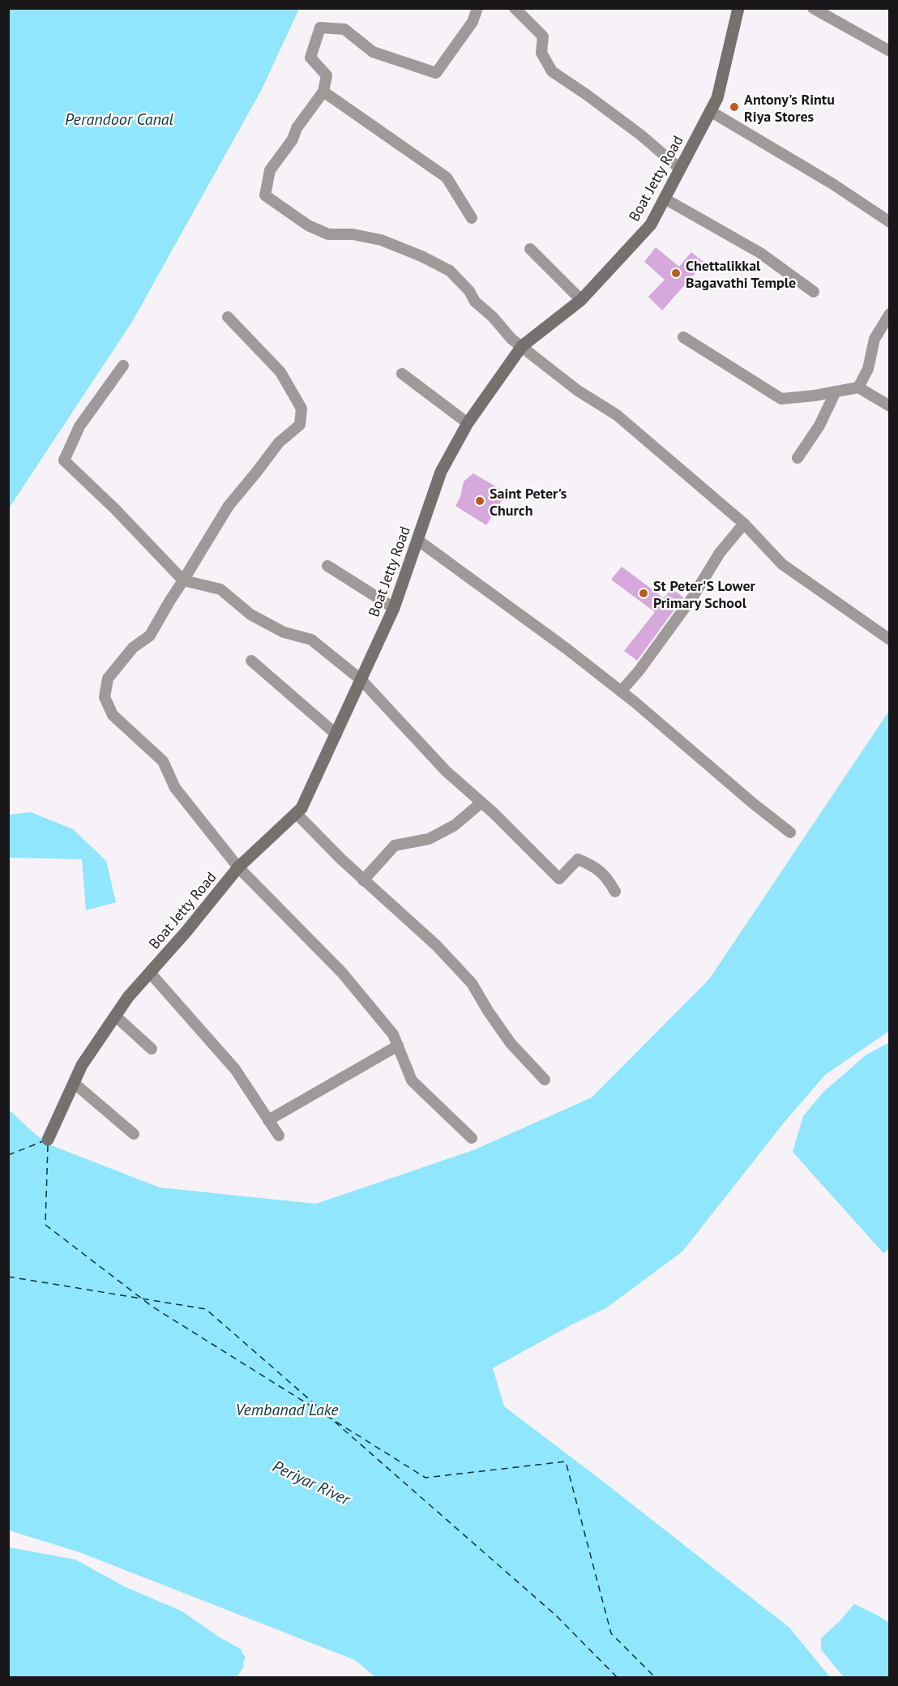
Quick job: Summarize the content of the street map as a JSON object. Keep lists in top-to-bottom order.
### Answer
{
  "streets": {
    "street": ["Boat Jetty Road"]
  },
  "water": ["Perandoor Canal", "Vembanad Lake", "Periyar River"],
  "places": [
    "Antony's Rintu Riya Stores",
    "Chettalikkal Bagavathi Temple",
    "Saint Peter's Church",
    "St Peter'S Lower Primary School"
  ]
}
